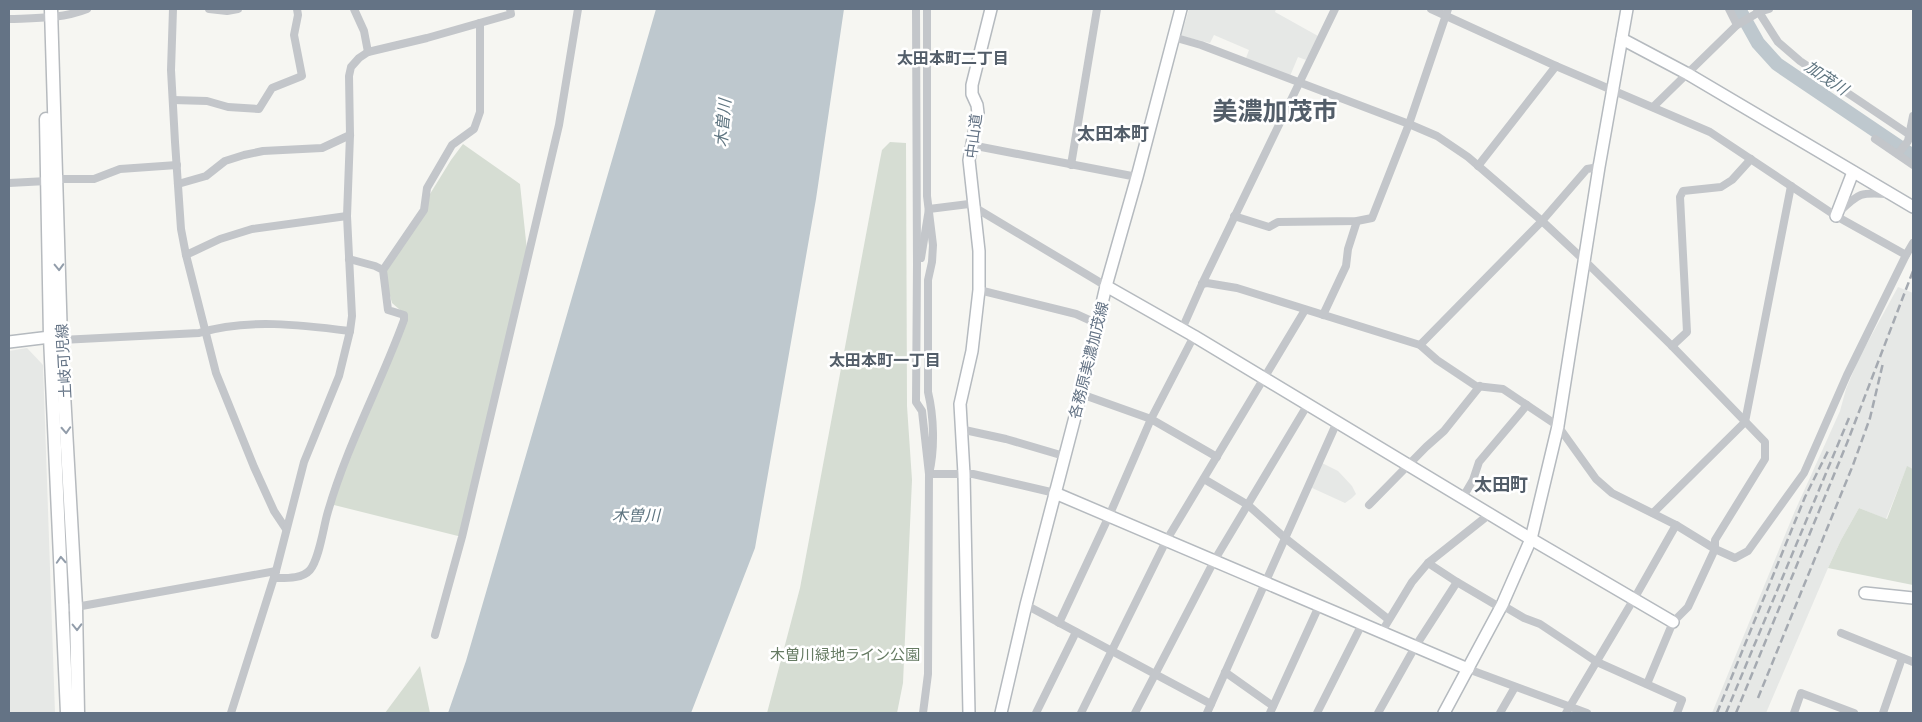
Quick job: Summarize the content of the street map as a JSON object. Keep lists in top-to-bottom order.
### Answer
{
  "streets": {
    "main road": ["土岐可児線"],
    "street": ["中山道", "各務原美濃加茂線"]
  },
  "districts": [
    "太田本町二丁目",
    "美濃加茂市",
    "太田本町",
    "太田本町一丁目",
    "太田町"
  ],
  "water": ["加茂川", "木曽川"],
  "parks": ["木曽川緑地ライン公園"]
}
